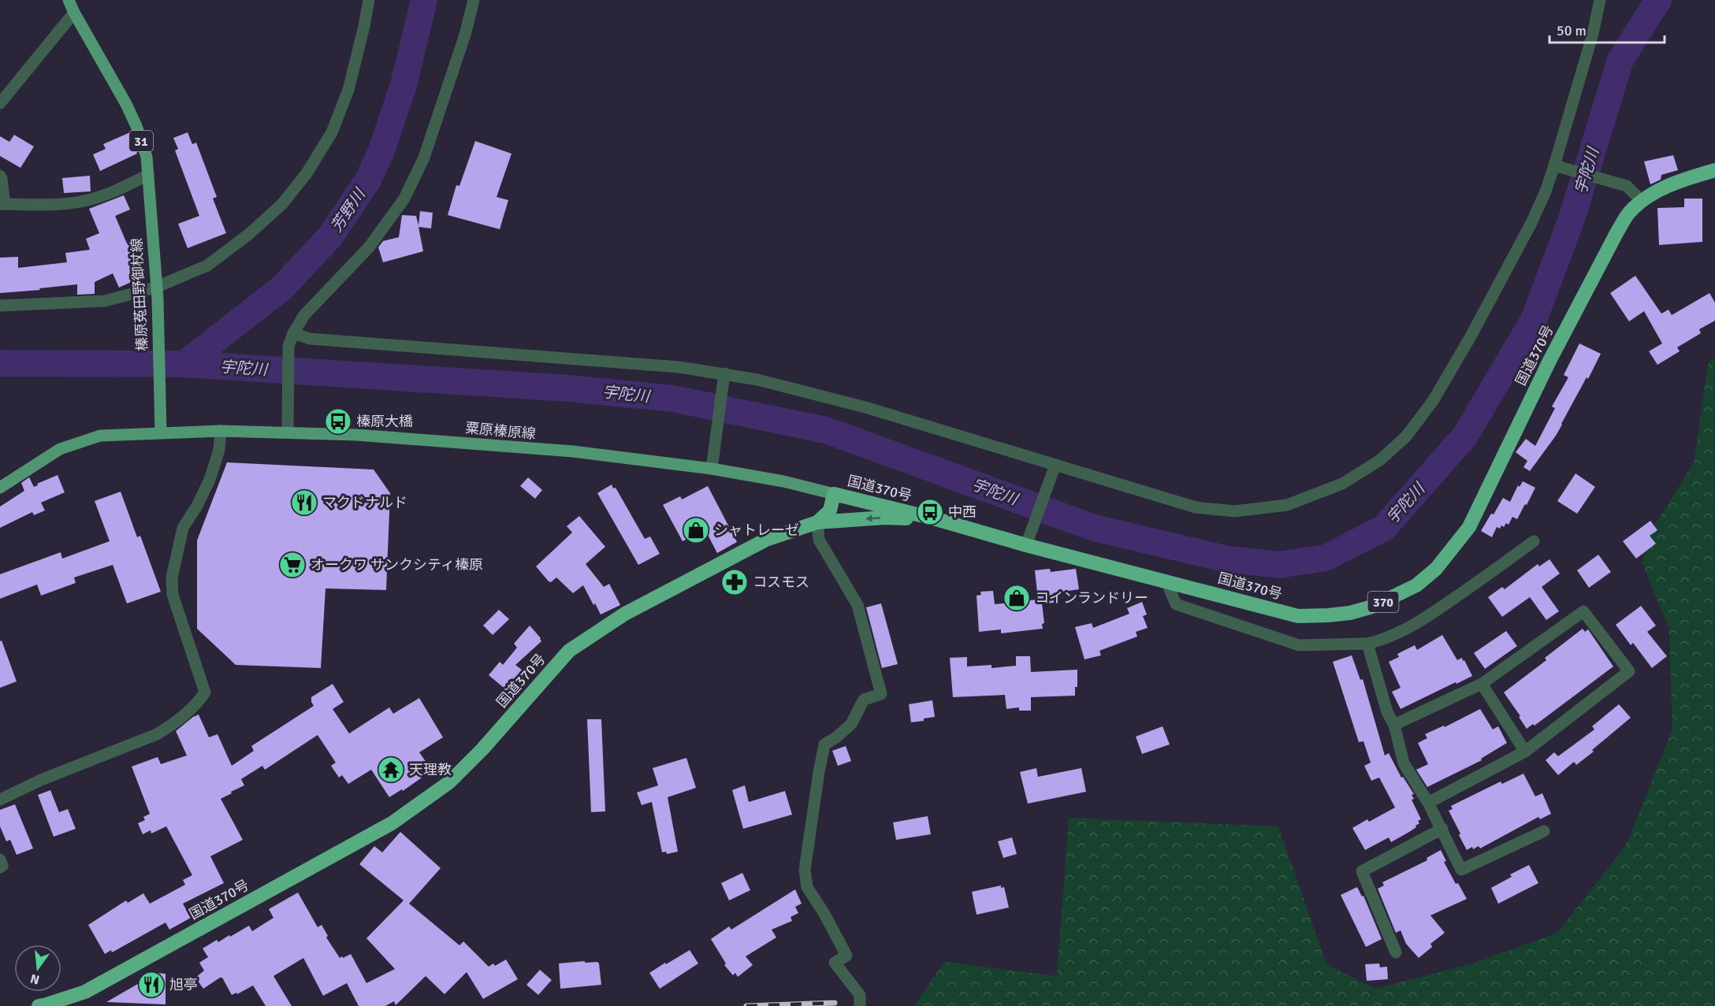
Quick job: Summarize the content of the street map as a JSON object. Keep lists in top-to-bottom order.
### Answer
{
  "streets": {
    "highway": ["国道370号", "370"],
    "main road": ["31", "榛原菟田野御杖線", "粟原榛原線"]
  },
  "crossings": [
    ["榛原菟田野御杖線", "粟原榛原線"],
    ["国道370号", "粟原榛原線"]
  ],
  "water": ["宇陀川", "芳野川"],
  "places": {
    "bus stop": ["榛原大橋", "中西"],
    "restaurant": ["マクドナルド", "旭亭"],
    "shop": ["シャトレーゼ", "コインランドリー"],
    "supermarket": ["オークワ サンクシティ榛原"],
    "pharmacy": ["コスモス"],
    "temple": ["天理教"]
  },
  "scale_bar": "50 m",
  "north": "bottom"
}
